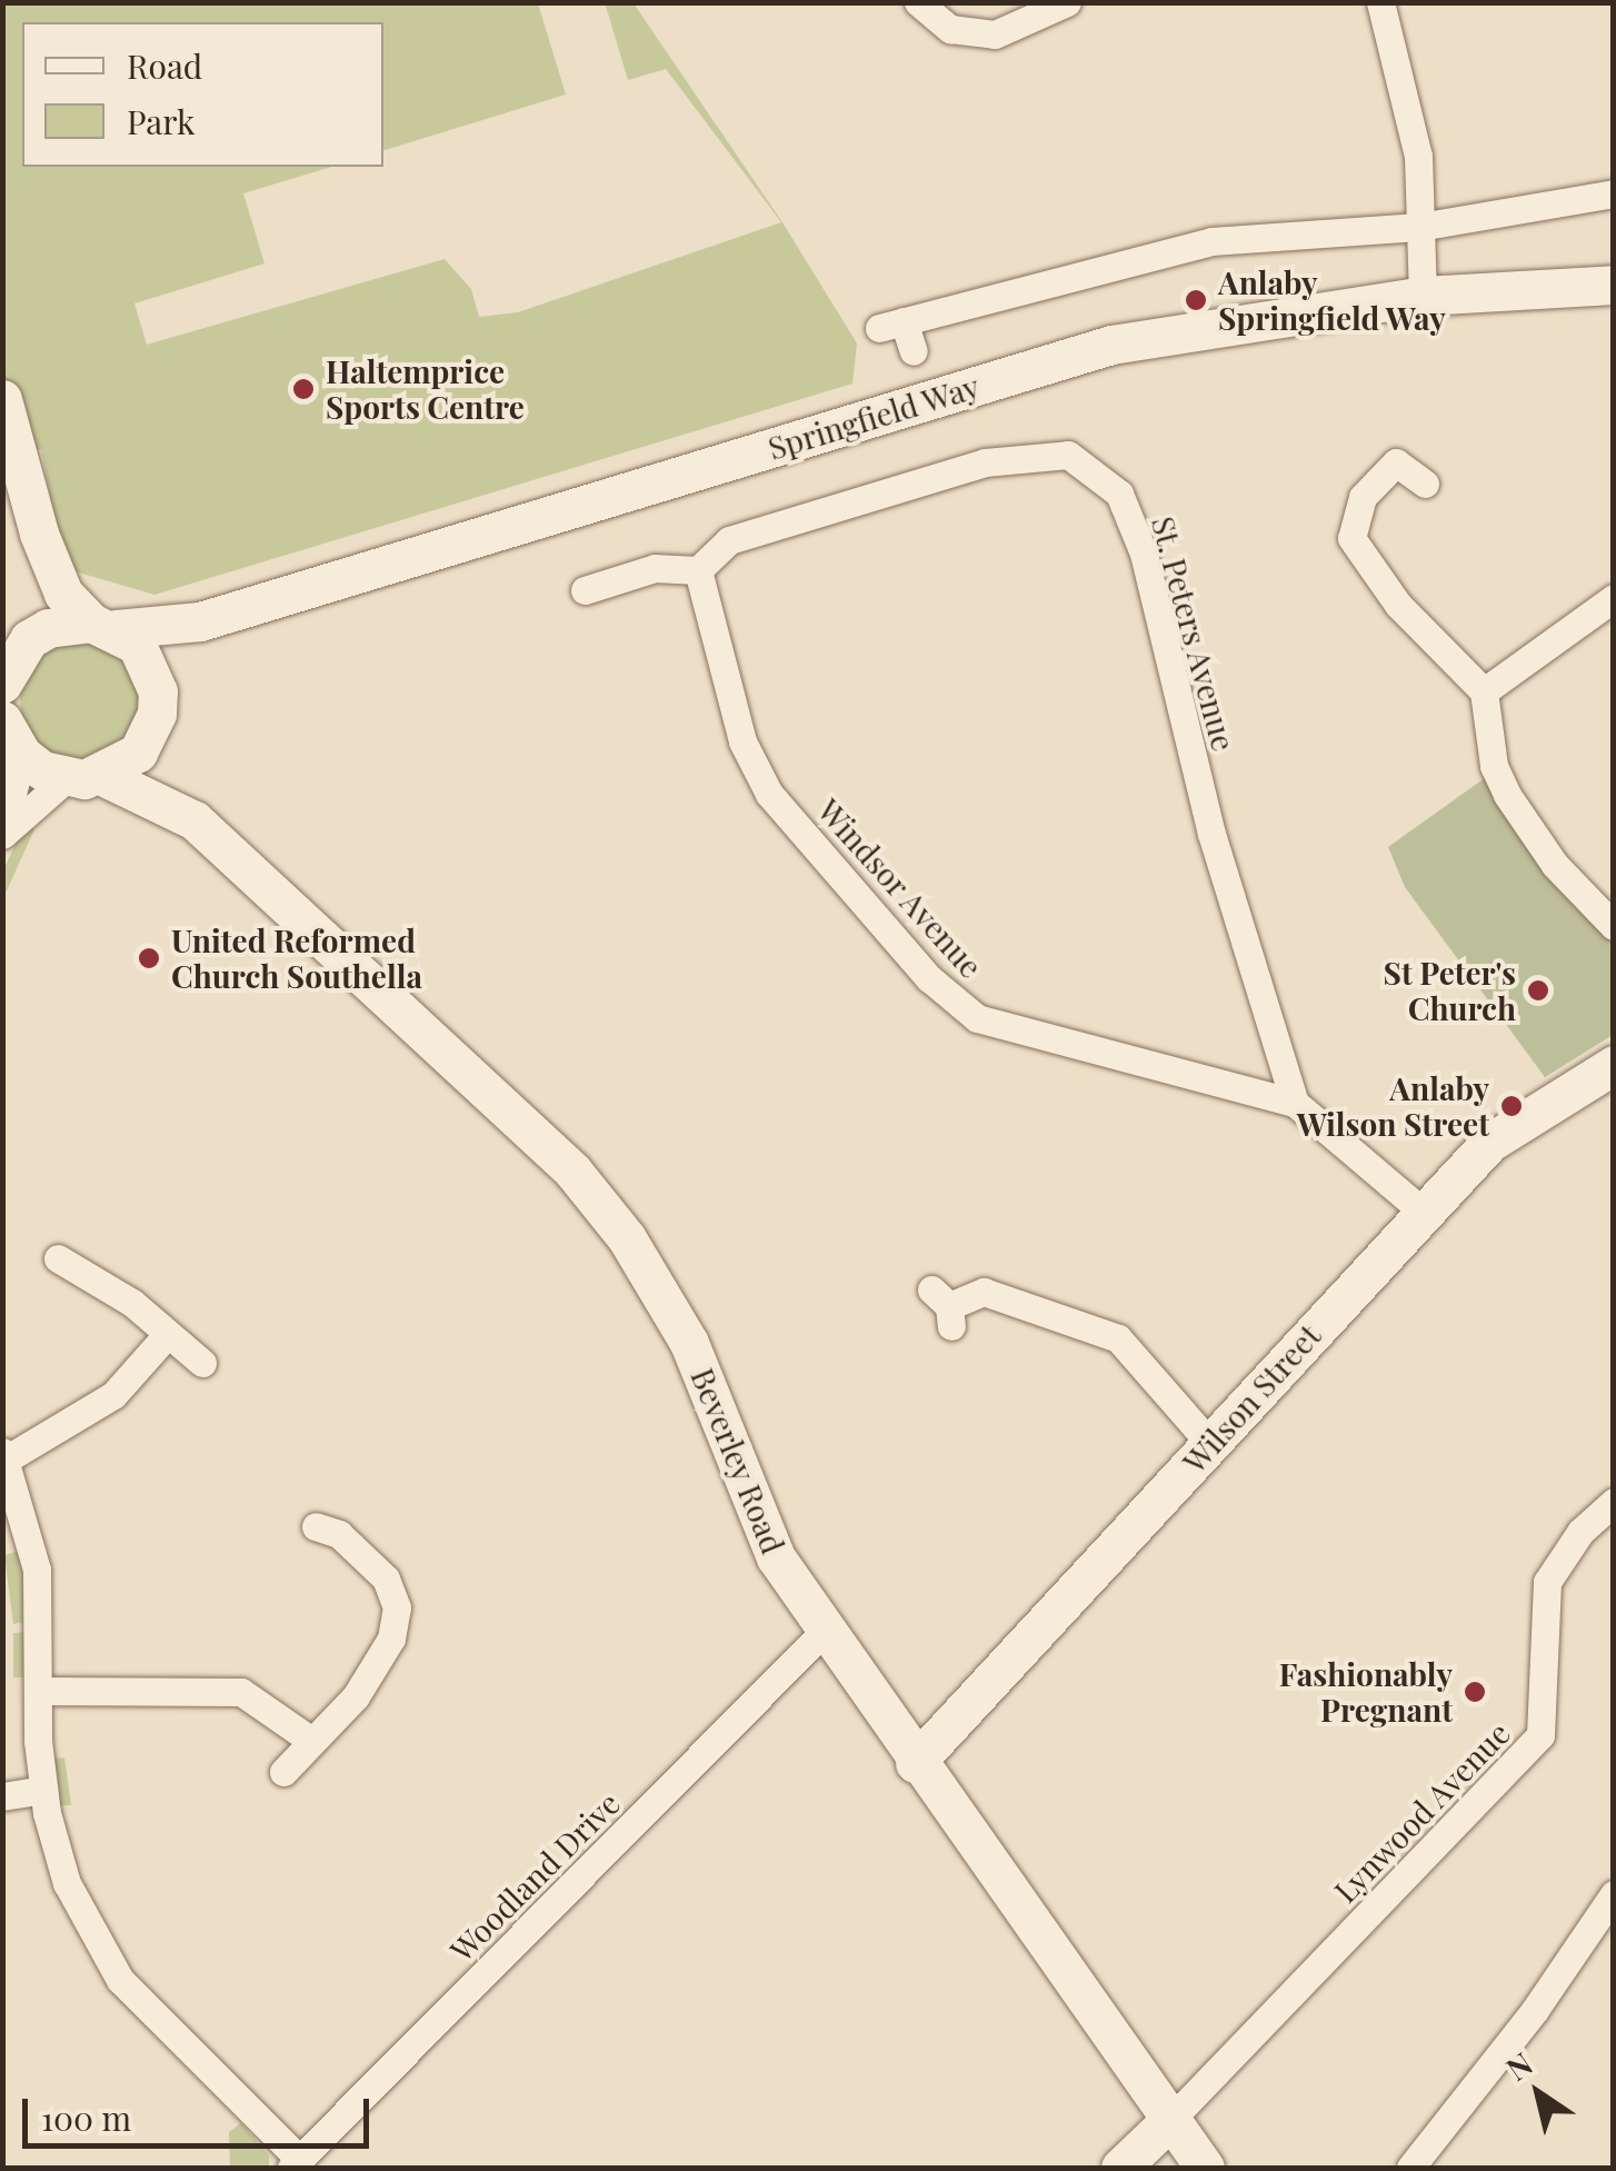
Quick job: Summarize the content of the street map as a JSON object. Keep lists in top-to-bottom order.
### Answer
{
  "streets": {
    "main road": ["Springfield Way", "Wilson Street", "Beverley Road"],
    "street": [
      "St. Peters Avenue",
      "Windsor Avenue",
      "Lynwood Avenue",
      "Woodland Drive"
    ]
  },
  "crossings": [
    ["St. Peters Avenue", "Windsor Avenue"],
    ["Windsor Avenue", "Wilson Street"],
    ["Wilson Street", "Beverley Road"],
    ["Beverley Road", "Lynwood Avenue"],
    ["Beverley Road", "Woodland Drive"]
  ],
  "places": [
    "Anlaby Springfield Way",
    "Haltemprice Sports Centre",
    "United Reformed Church Southella",
    "St Peter's Church",
    "Anlaby Wilson Street",
    "Fashionably Pregnant"
  ],
  "legend": ["Road", "Park"],
  "scale_bar": "100 m",
  "north": "top left"
}
